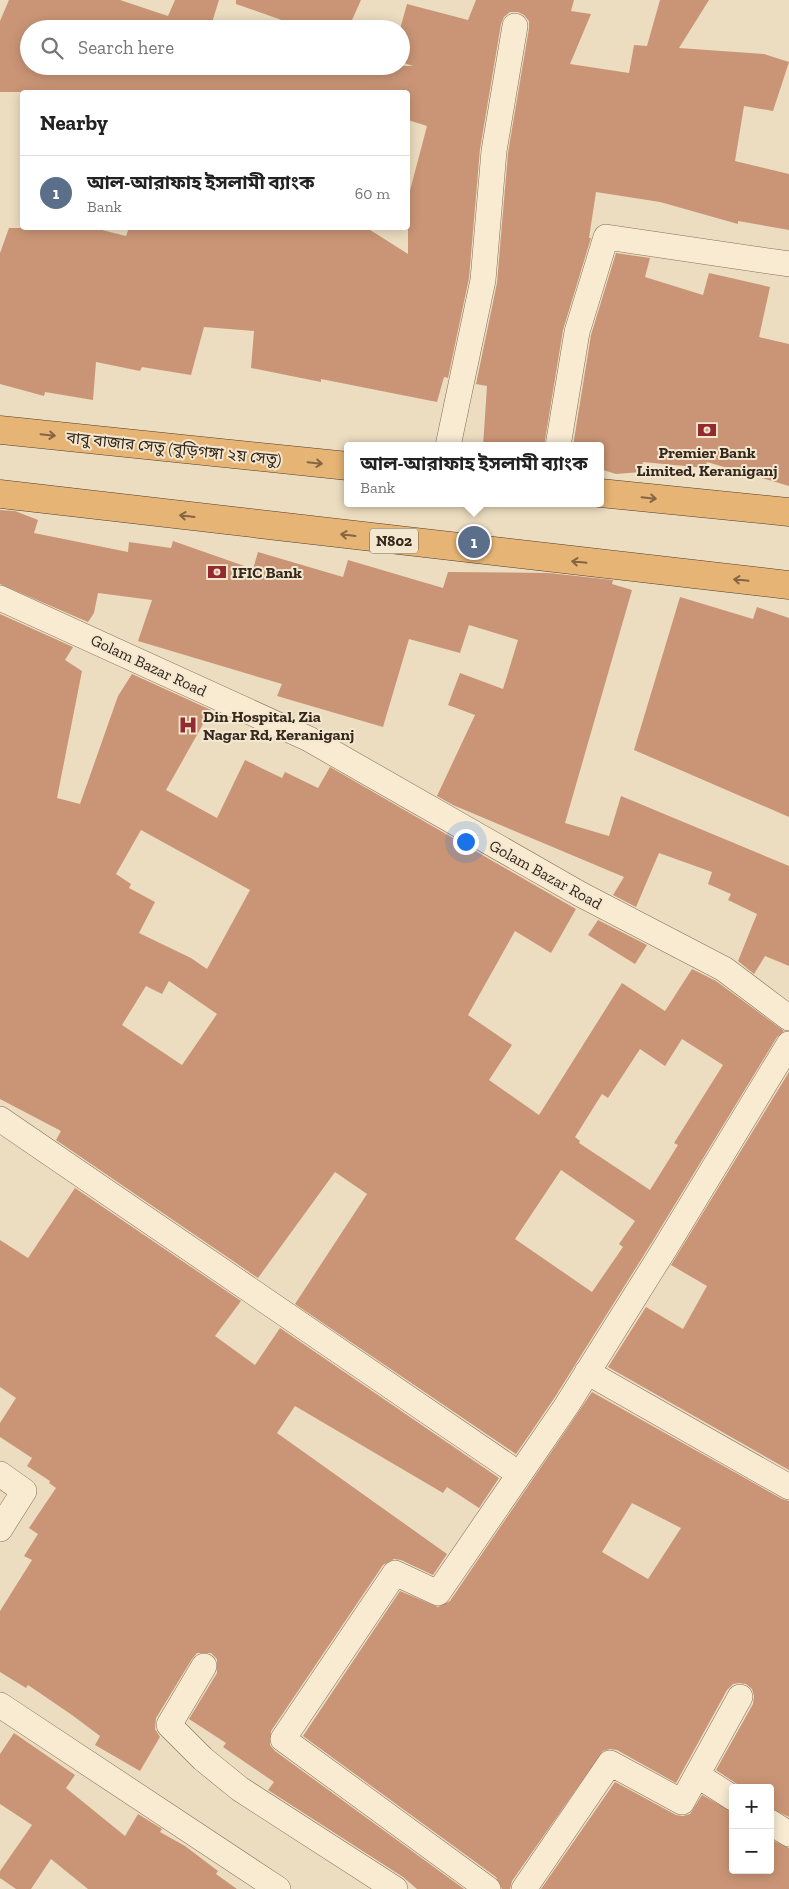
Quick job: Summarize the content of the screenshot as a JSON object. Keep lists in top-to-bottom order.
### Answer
{
  "streets": {
    "highway": ["বাবু বাজার সেতু (বুড়িগঙ্গা ২য় সেতু)", "N802"],
    "street": ["Golam Bazar Road"]
  },
  "places": {
    "bank": ["Premier Bank Limited, Keraniganj", "IFIC Bank"],
    "hospital": ["Din Hospital, Zia Nagar Rd, Keraniganj"]
  },
  "page": {
    "search": "Search here",
    "heading": "Nearby",
    "list": [
      {
        "mark": "1",
        "name": "আল-আরাফাহ ইসলামী ব্যাংক",
        "note": "Bank",
        "value": "60 m"
      }
    ],
    "popup": ["আল-আরাফাহ ইসলামী ব্যাংক", "Bank"],
    "pins": "1",
    "map_buttons": ["+", "−"]
  }
}
